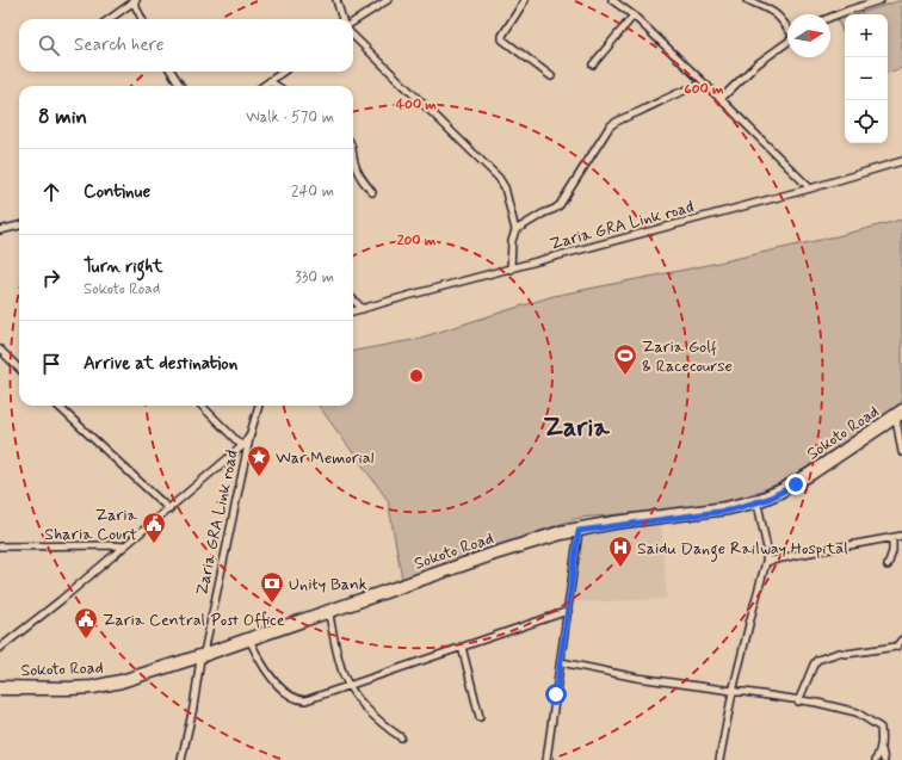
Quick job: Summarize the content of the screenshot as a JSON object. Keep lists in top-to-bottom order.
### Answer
{
  "streets": {
    "main road": ["Sokoto Road"],
    "street": ["Zaria GRA Link road"]
  },
  "crossings": [
    ["Zaria GRA Link road", "Sokoto Road"]
  ],
  "districts": ["Zaria"],
  "places": {
    "sports": ["Zaria Golf & Racecourse"],
    "place": ["War Memorial"],
    "public building": ["Zaria Sharia Court", "Zaria Central Post Office"],
    "hospital": ["Saidu Dange Railway Hospital"],
    "bank": ["Unity Bank"]
  },
  "north": "right",
  "page": {
    "map_buttons": ["+", "−"],
    "search": "Search here",
    "heading": ["8 min", "Walk · 570 m"],
    "list": [
      ["Continue", "240 m"],
      ["Turn right", "Sokoto Road", "330 m"],
      "Arrive at destination"
    ]
  },
  "rings": ["600 m", "400 m", "200 m"]
}
